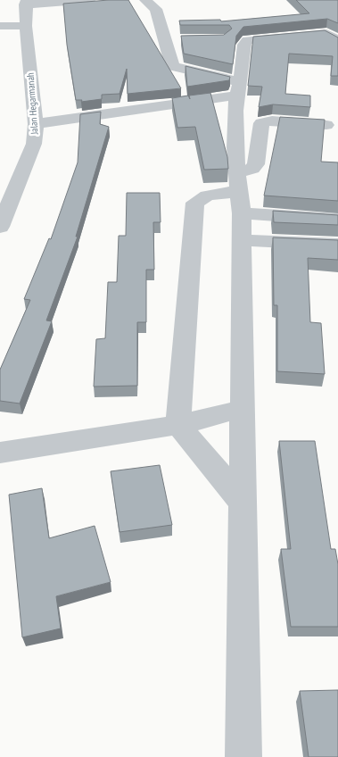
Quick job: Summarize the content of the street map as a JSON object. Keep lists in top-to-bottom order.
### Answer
{
  "streets": {
    "street": ["Jalan Hegarmanah"]
  }
}
